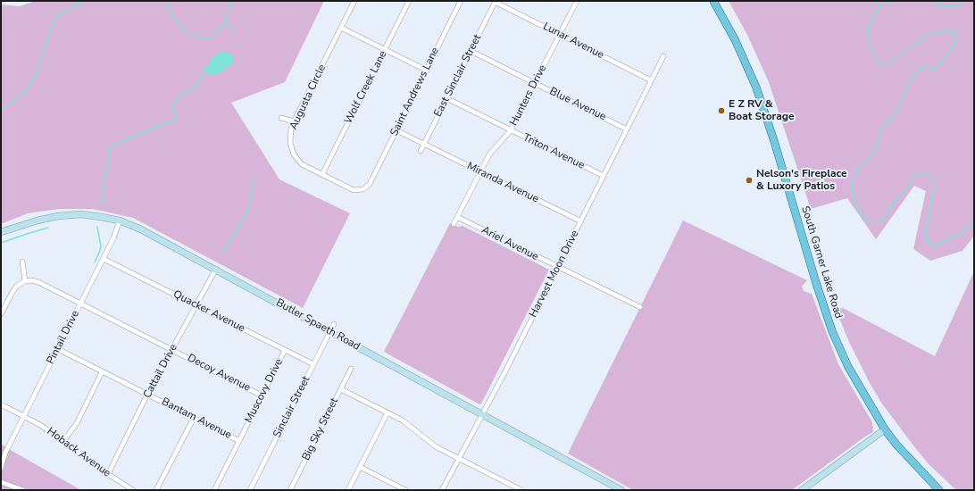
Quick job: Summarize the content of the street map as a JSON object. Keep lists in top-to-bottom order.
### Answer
{
  "streets": {
    "main road": ["South Garner Lake Road", "Butler Spaeth Road"],
    "street": [
      "Lunar Avenue",
      "East Sinclair Street",
      "Wolf Creek Lane",
      "Saint Andrews Lane",
      "Hunters Drive",
      "Augusta Circle",
      "Blue Avenue",
      "Triton Avenue",
      "Miranda Avenue",
      "Ariel Avenue",
      "Harvest Moon Drive",
      "Quacker Avenue",
      "Pintail Drive",
      "Cattail Drive",
      "Decoy Avenue",
      "Muscovy Drive",
      "Sinclair Street",
      "Bantam Avenue",
      "Big Sky Street",
      "Hoback Avenue"
    ]
  },
  "crossings": [
    ["Lunar Avenue", "East Sinclair Street"],
    ["Lunar Avenue", "Hunters Drive"],
    ["Lunar Avenue", "Harvest Moon Drive"],
    ["East Sinclair Street", "Blue Avenue"],
    ["East Sinclair Street", "Triton Avenue"],
    ["East Sinclair Street", "Miranda Avenue"],
    ["Wolf Creek Lane", "Augusta Circle"],
    ["Saint Andrews Lane", "Augusta Circle"],
    ["Saint Andrews Lane", "Miranda Avenue"],
    ["Hunters Drive", "Blue Avenue"],
    ["Hunters Drive", "Triton Avenue"],
    ["Hunters Drive", "Miranda Avenue"],
    ["Hunters Drive", "Ariel Avenue"],
    ["Blue Avenue", "Harvest Moon Drive"],
    ["Triton Avenue", "Harvest Moon Drive"],
    ["Miranda Avenue", "Harvest Moon Drive"],
    ["Ariel Avenue", "Harvest Moon Drive"],
    ["Harvest Moon Drive", "Butler Spaeth Road"],
    ["Quacker Avenue", "Pintail Drive"],
    ["Quacker Avenue", "Cattail Drive"],
    ["Quacker Avenue", "Muscovy Drive"],
    ["Quacker Avenue", "Sinclair Street"],
    ["Butler Spaeth Road", "Pintail Drive"],
    ["Butler Spaeth Road", "Cattail Drive"],
    ["Butler Spaeth Road", "Sinclair Street"],
    ["Pintail Drive", "Decoy Avenue"],
    ["Pintail Drive", "Bantam Avenue"],
    ["Pintail Drive", "Hoback Avenue"],
    ["Cattail Drive", "Decoy Avenue"],
    ["Cattail Drive", "Bantam Avenue"],
    ["Cattail Drive", "Hoback Avenue"],
    ["Decoy Avenue", "Muscovy Drive"],
    ["Muscovy Drive", "Bantam Avenue"]
  ],
  "places": ["E Z RV & Boat Storage", "Nelson's Fireplace & Luxory Patios"]
}
